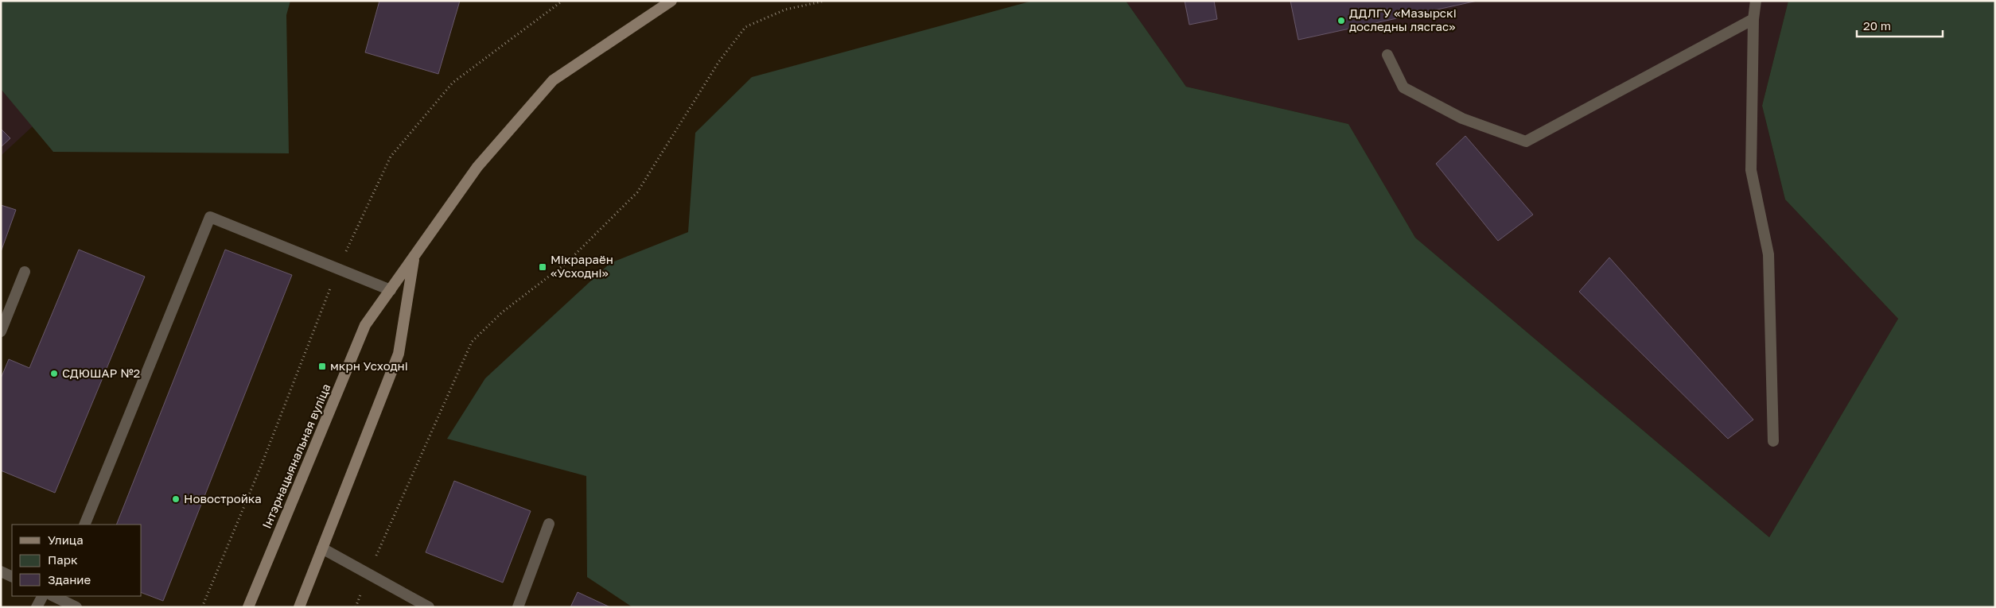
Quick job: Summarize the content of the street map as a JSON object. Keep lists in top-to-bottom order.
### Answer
{
  "streets": {
    "main road": ["Інтэрнацыянальная вуліца"]
  },
  "places": {
    "other": ["ДДЛГУ «Мазырскі доследны лясгас»", "СДЮШАР №2", "Новостройка"],
    "transit": ["Мікрараён «Усходні»", "мкрн Усходні"]
  },
  "legend": ["Улица", "Парк", "Здание"],
  "scale_bar": "20 m"
}
